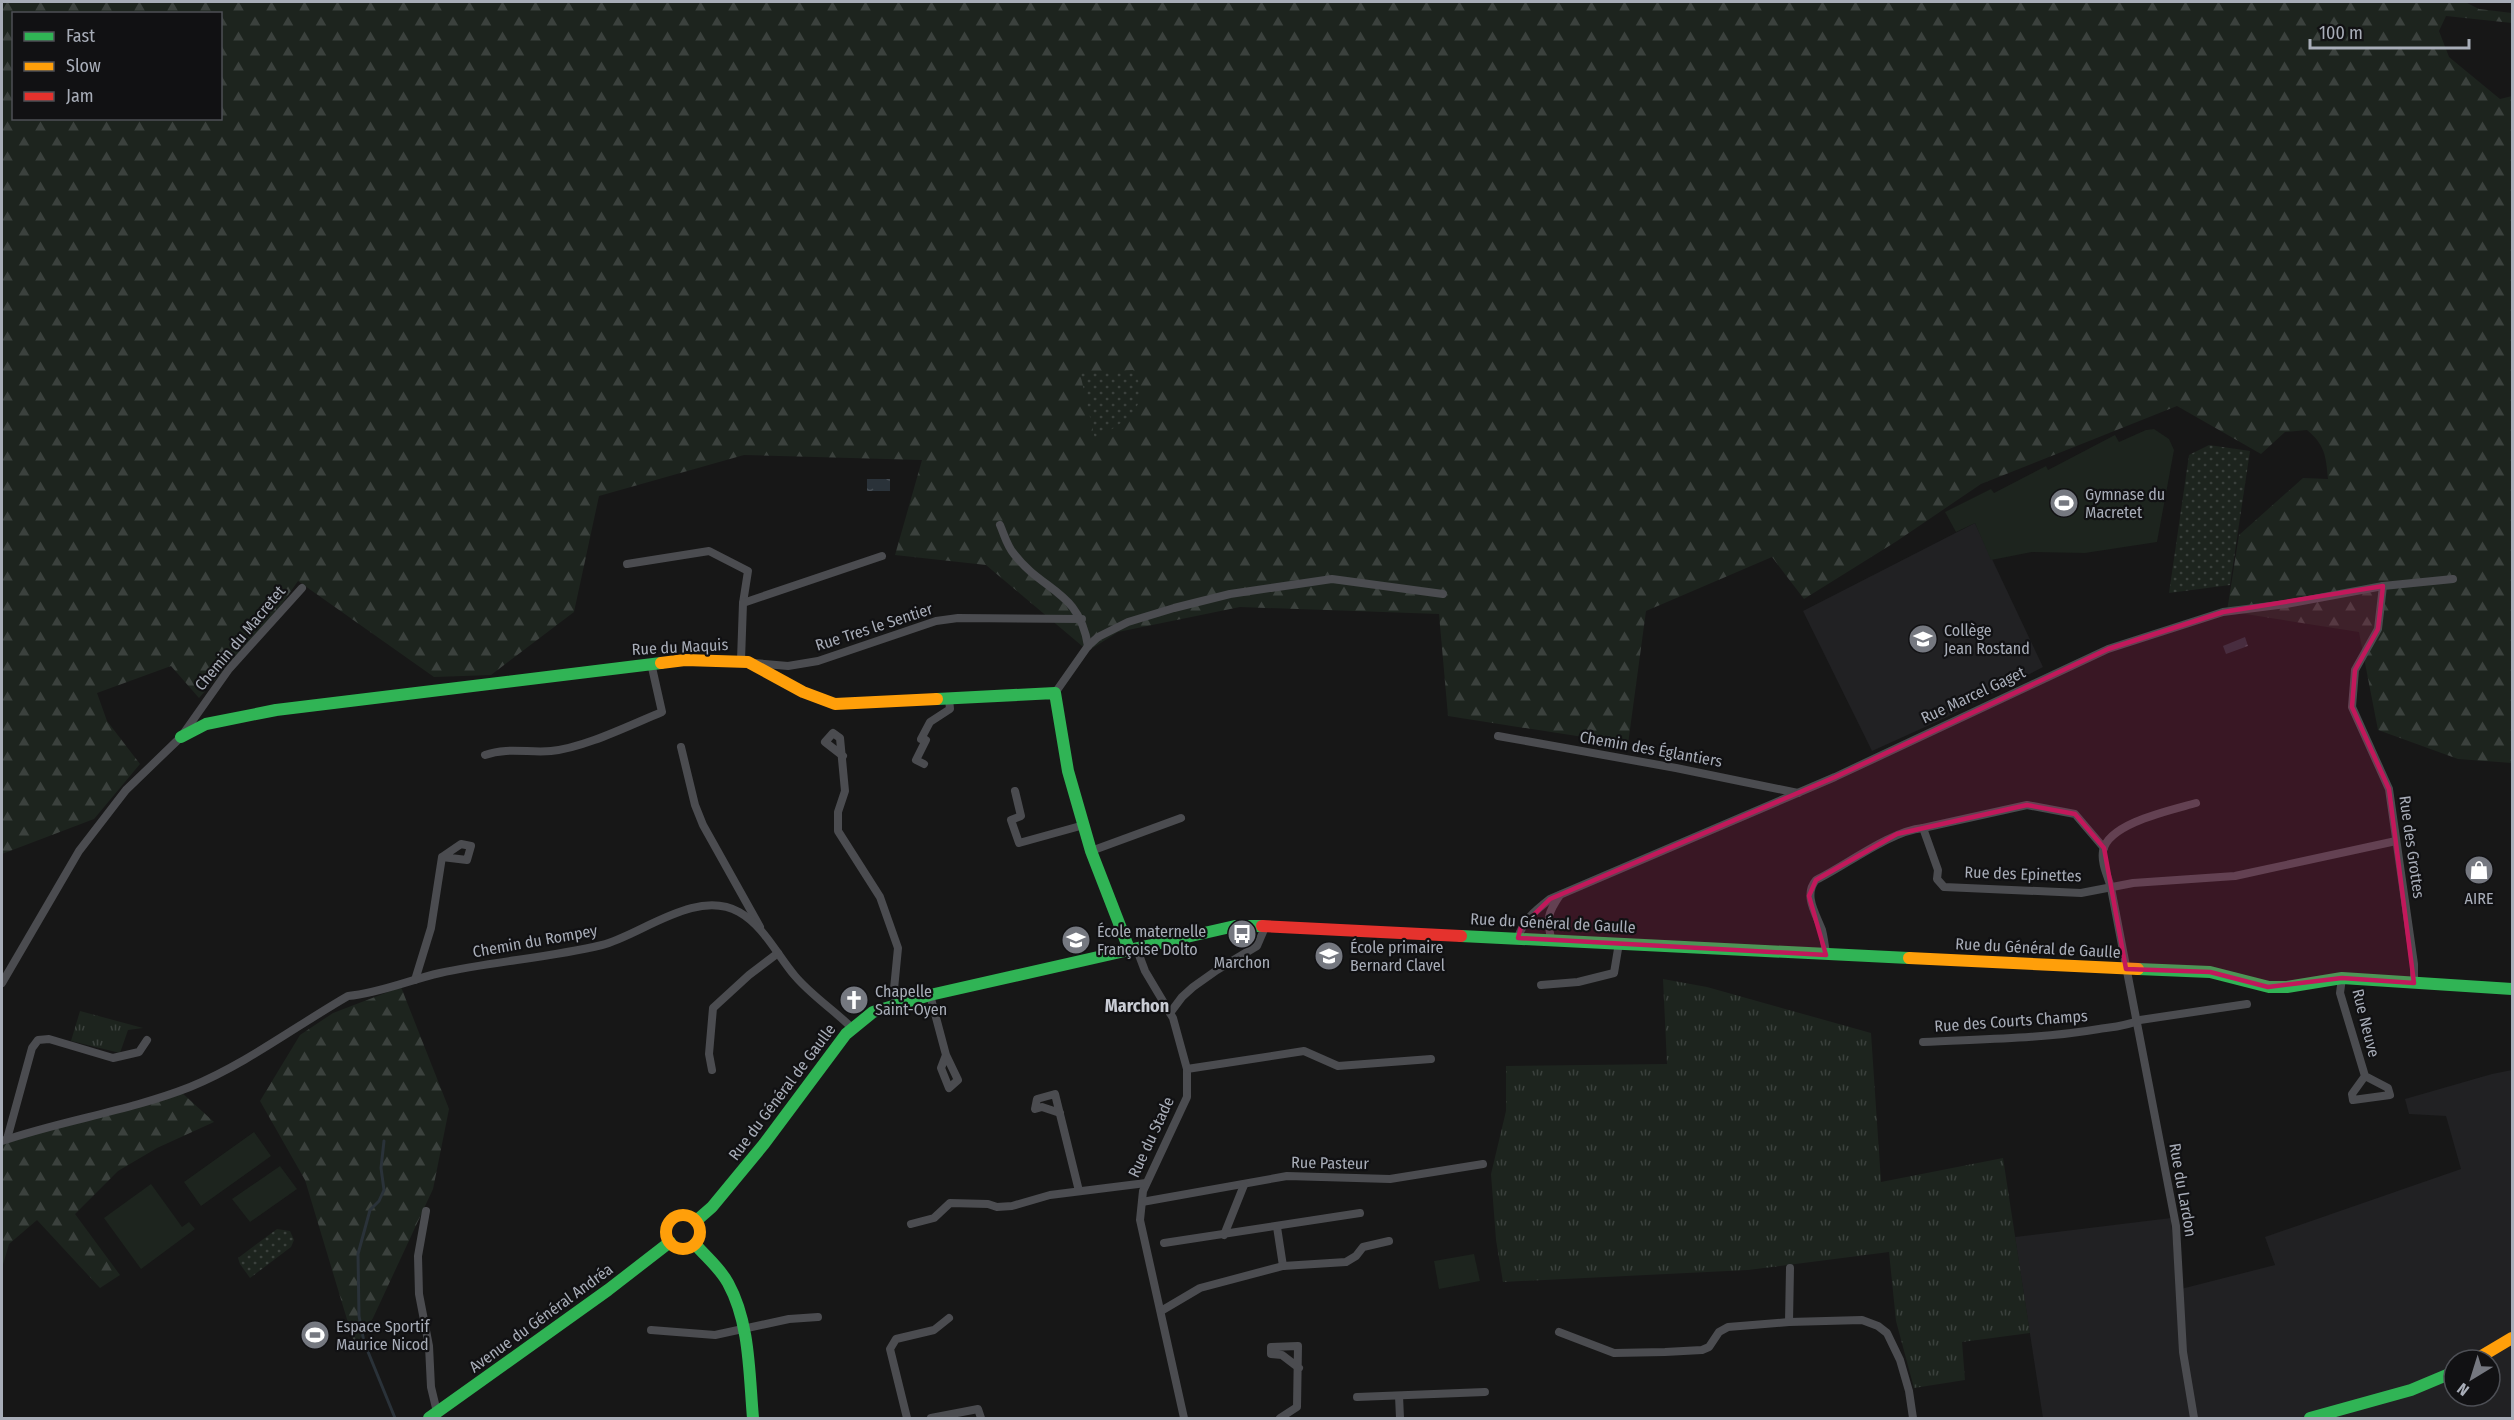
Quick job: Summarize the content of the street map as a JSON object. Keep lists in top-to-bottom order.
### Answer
{
  "streets": {
    "main road": ["Rue du Maquis", "Rue du Général de Gaulle", "Avenue du Général Andréa"],
    "street": [
      "Rue Tres le Sentier",
      "Chemin du Macretet",
      "Rue Marcel Gaget",
      "Chemin des Églantiers",
      "Rue des Grottes",
      "Rue des Epinettes",
      "Chemin du Rompey",
      "Rue des Courts Champs",
      "Rue Neuve",
      "Rue du Stade",
      "Rue Pasteur",
      "Rue du Lardon"
    ]
  },
  "crossings": [
    ["Rue Tres le Sentier", "Rue du Maquis"],
    ["Chemin du Macretet", "Rue du Maquis"],
    ["Rue Marcel Gaget", "Chemin des Églantiers"],
    ["Rue Marcel Gaget", "Rue des Grottes"],
    ["Rue Marcel Gaget", "Rue du Général de Gaulle"],
    ["Rue des Grottes", "Rue des Epinettes"],
    ["Rue des Grottes", "Rue du Général de Gaulle"],
    ["Rue des Epinettes", "Rue du Lardon"],
    ["Rue du Général de Gaulle", "Chemin du Rompey"],
    ["Rue du Général de Gaulle", "Rue Neuve"],
    ["Rue du Général de Gaulle", "Rue du Stade"],
    ["Rue du Général de Gaulle", "Rue du Lardon"],
    ["Rue du Général de Gaulle", "Avenue du Général Andréa"],
    ["Rue des Courts Champs", "Rue du Lardon"],
    ["Rue du Stade", "Rue Pasteur"]
  ],
  "districts": ["Marchon"],
  "places": {
    "sports": ["Gymnase du Macretet", "Espace Sportif Maurice Nicod"],
    "school or university": ["Collège Jean Rostand", "École maternelle Françoise Dolto", "École primaire Bernard Clavel"],
    "shop": ["AIRE"],
    "bus stop": ["Marchon"],
    "church": ["Chapelle Saint-Oyen"]
  },
  "legend": ["Fast", "Slow", "Jam"],
  "scale_bar": "100 m",
  "north": "bottom left"
}
